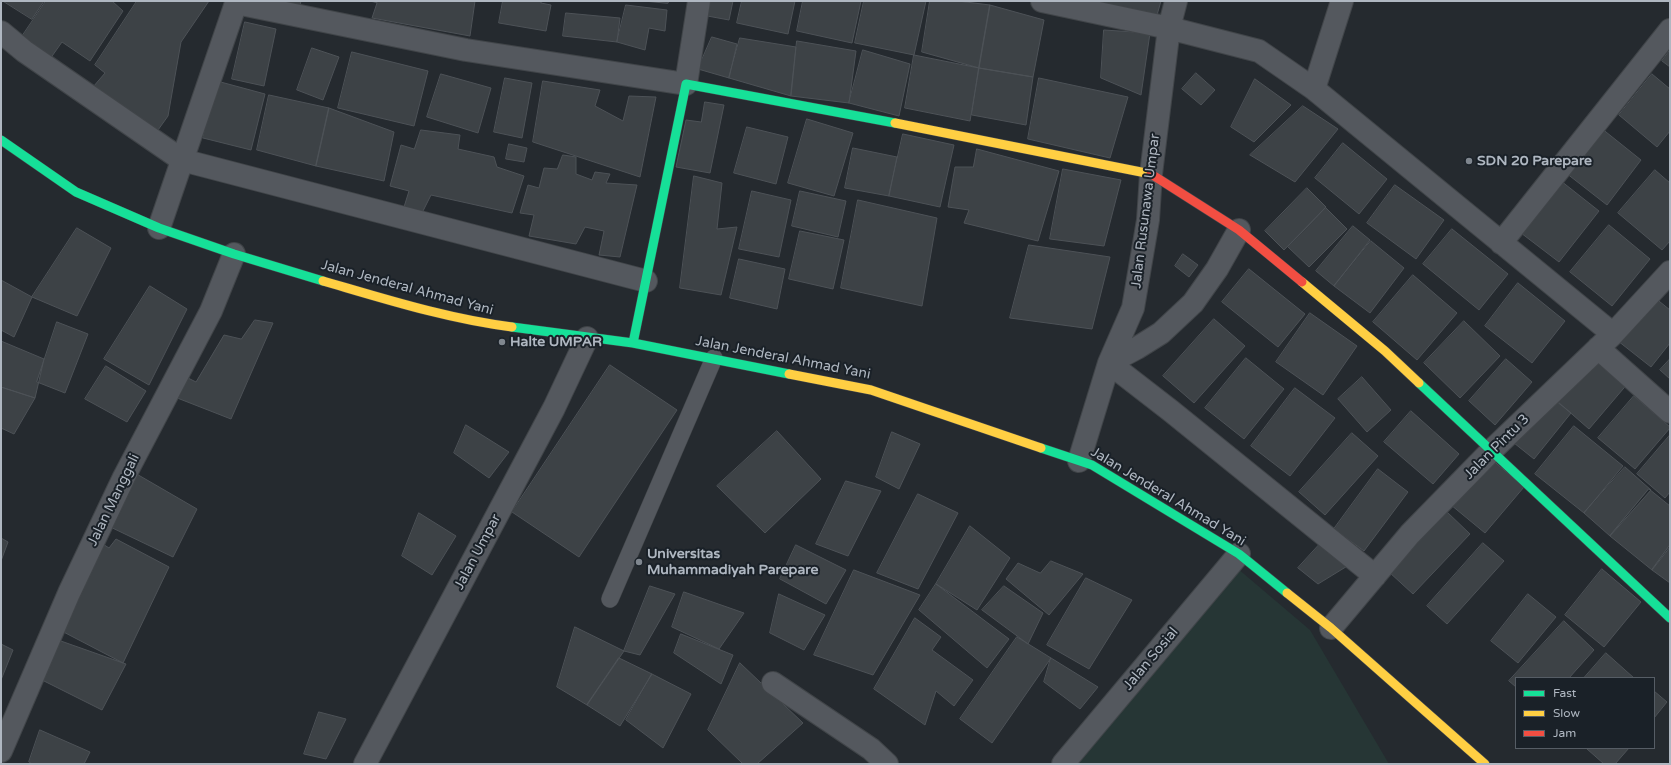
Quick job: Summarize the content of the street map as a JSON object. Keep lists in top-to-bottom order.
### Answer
{
  "streets": {
    "main road": ["Jalan Jenderal Ahmad Yani"],
    "street": [
      "Jalan Rusunawa Umpar",
      "Jalan Pintu 3",
      "Jalan Manggali",
      "Jalan Umpar",
      "Jalan Sosial"
    ]
  },
  "crossings": [
    ["Jalan Rusunawa Umpar", "Jalan Jenderal Ahmad Yani"],
    ["Jalan Jenderal Ahmad Yani", "Jalan Pintu 3"],
    ["Jalan Jenderal Ahmad Yani", "Jalan Manggali"],
    ["Jalan Jenderal Ahmad Yani", "Jalan Umpar"],
    ["Jalan Jenderal Ahmad Yani", "Jalan Sosial"]
  ],
  "places": ["SDN 20 Parepare", "Halte UMPAR", "Universitas Muhammadiyah Parepare"],
  "legend": ["Fast", "Slow", "Jam"]
}
